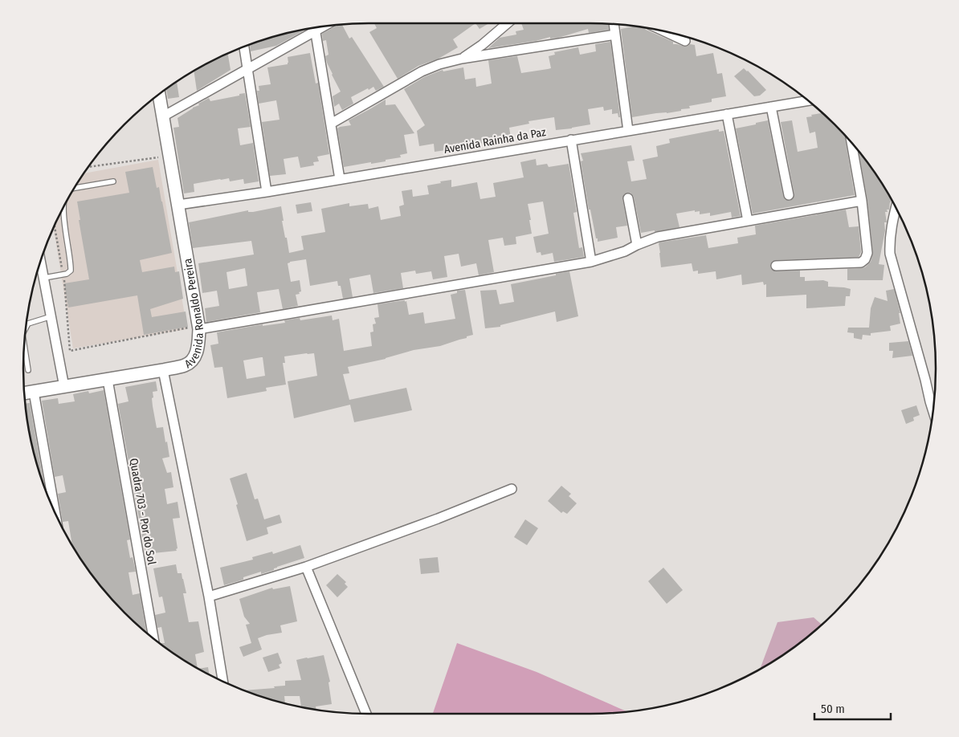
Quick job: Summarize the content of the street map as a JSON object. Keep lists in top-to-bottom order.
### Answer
{
  "streets": {
    "street": ["Avenida Rainha da Paz", "Avenida Ronaldo Pereira", "Quadra 703 - Por do Sol"]
  },
  "crossings": [
    ["Avenida Rainha da Paz", "Avenida Ronaldo Pereira"],
    ["Avenida Ronaldo Pereira", "Quadra 703 - Por do Sol"]
  ],
  "scale_bar": "50 m"
}
